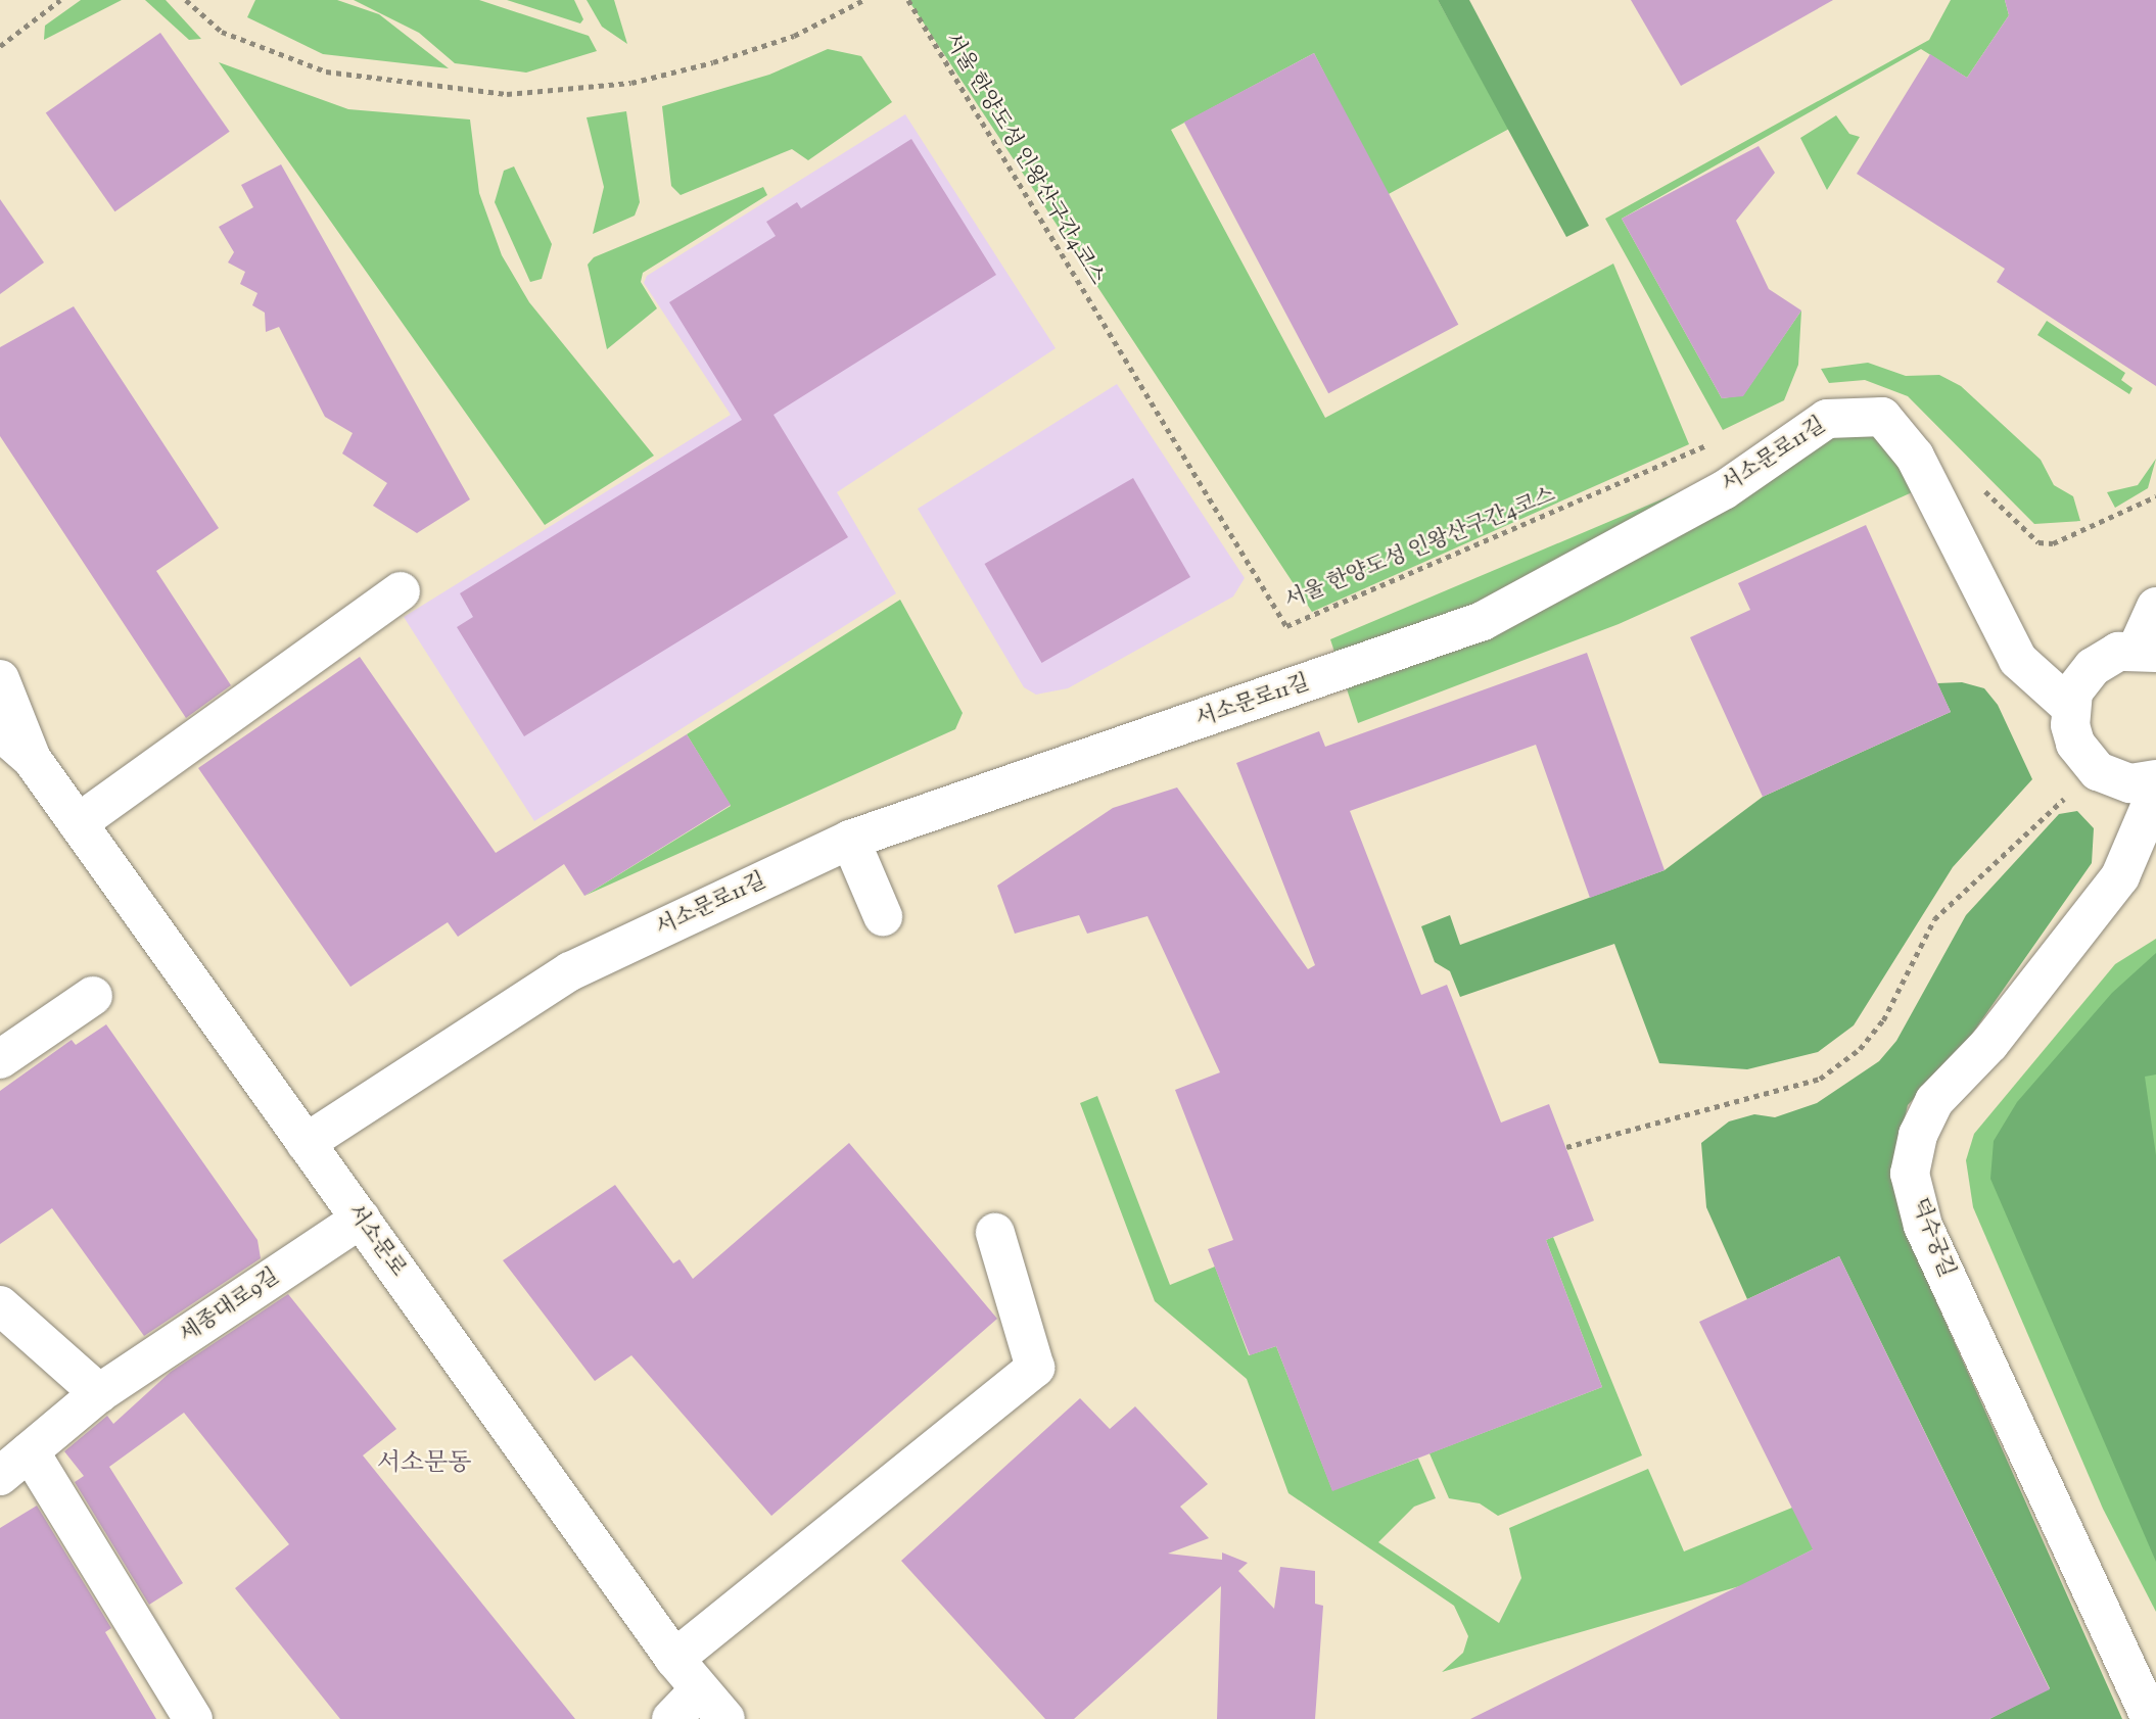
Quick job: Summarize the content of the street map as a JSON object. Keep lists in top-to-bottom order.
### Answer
{
  "streets": {
    "street": [
      "서소문로11길",
      "덕수궁길",
      "서소문로",
      "세종대로9길"
    ],
    "path": ["서울 한양도성 인왕산구간4코스"]
  },
  "crossings": [
    ["서소문로11길", "서소문로"],
    ["서소문로", "세종대로9길"]
  ],
  "districts": ["서소문동"]
}
